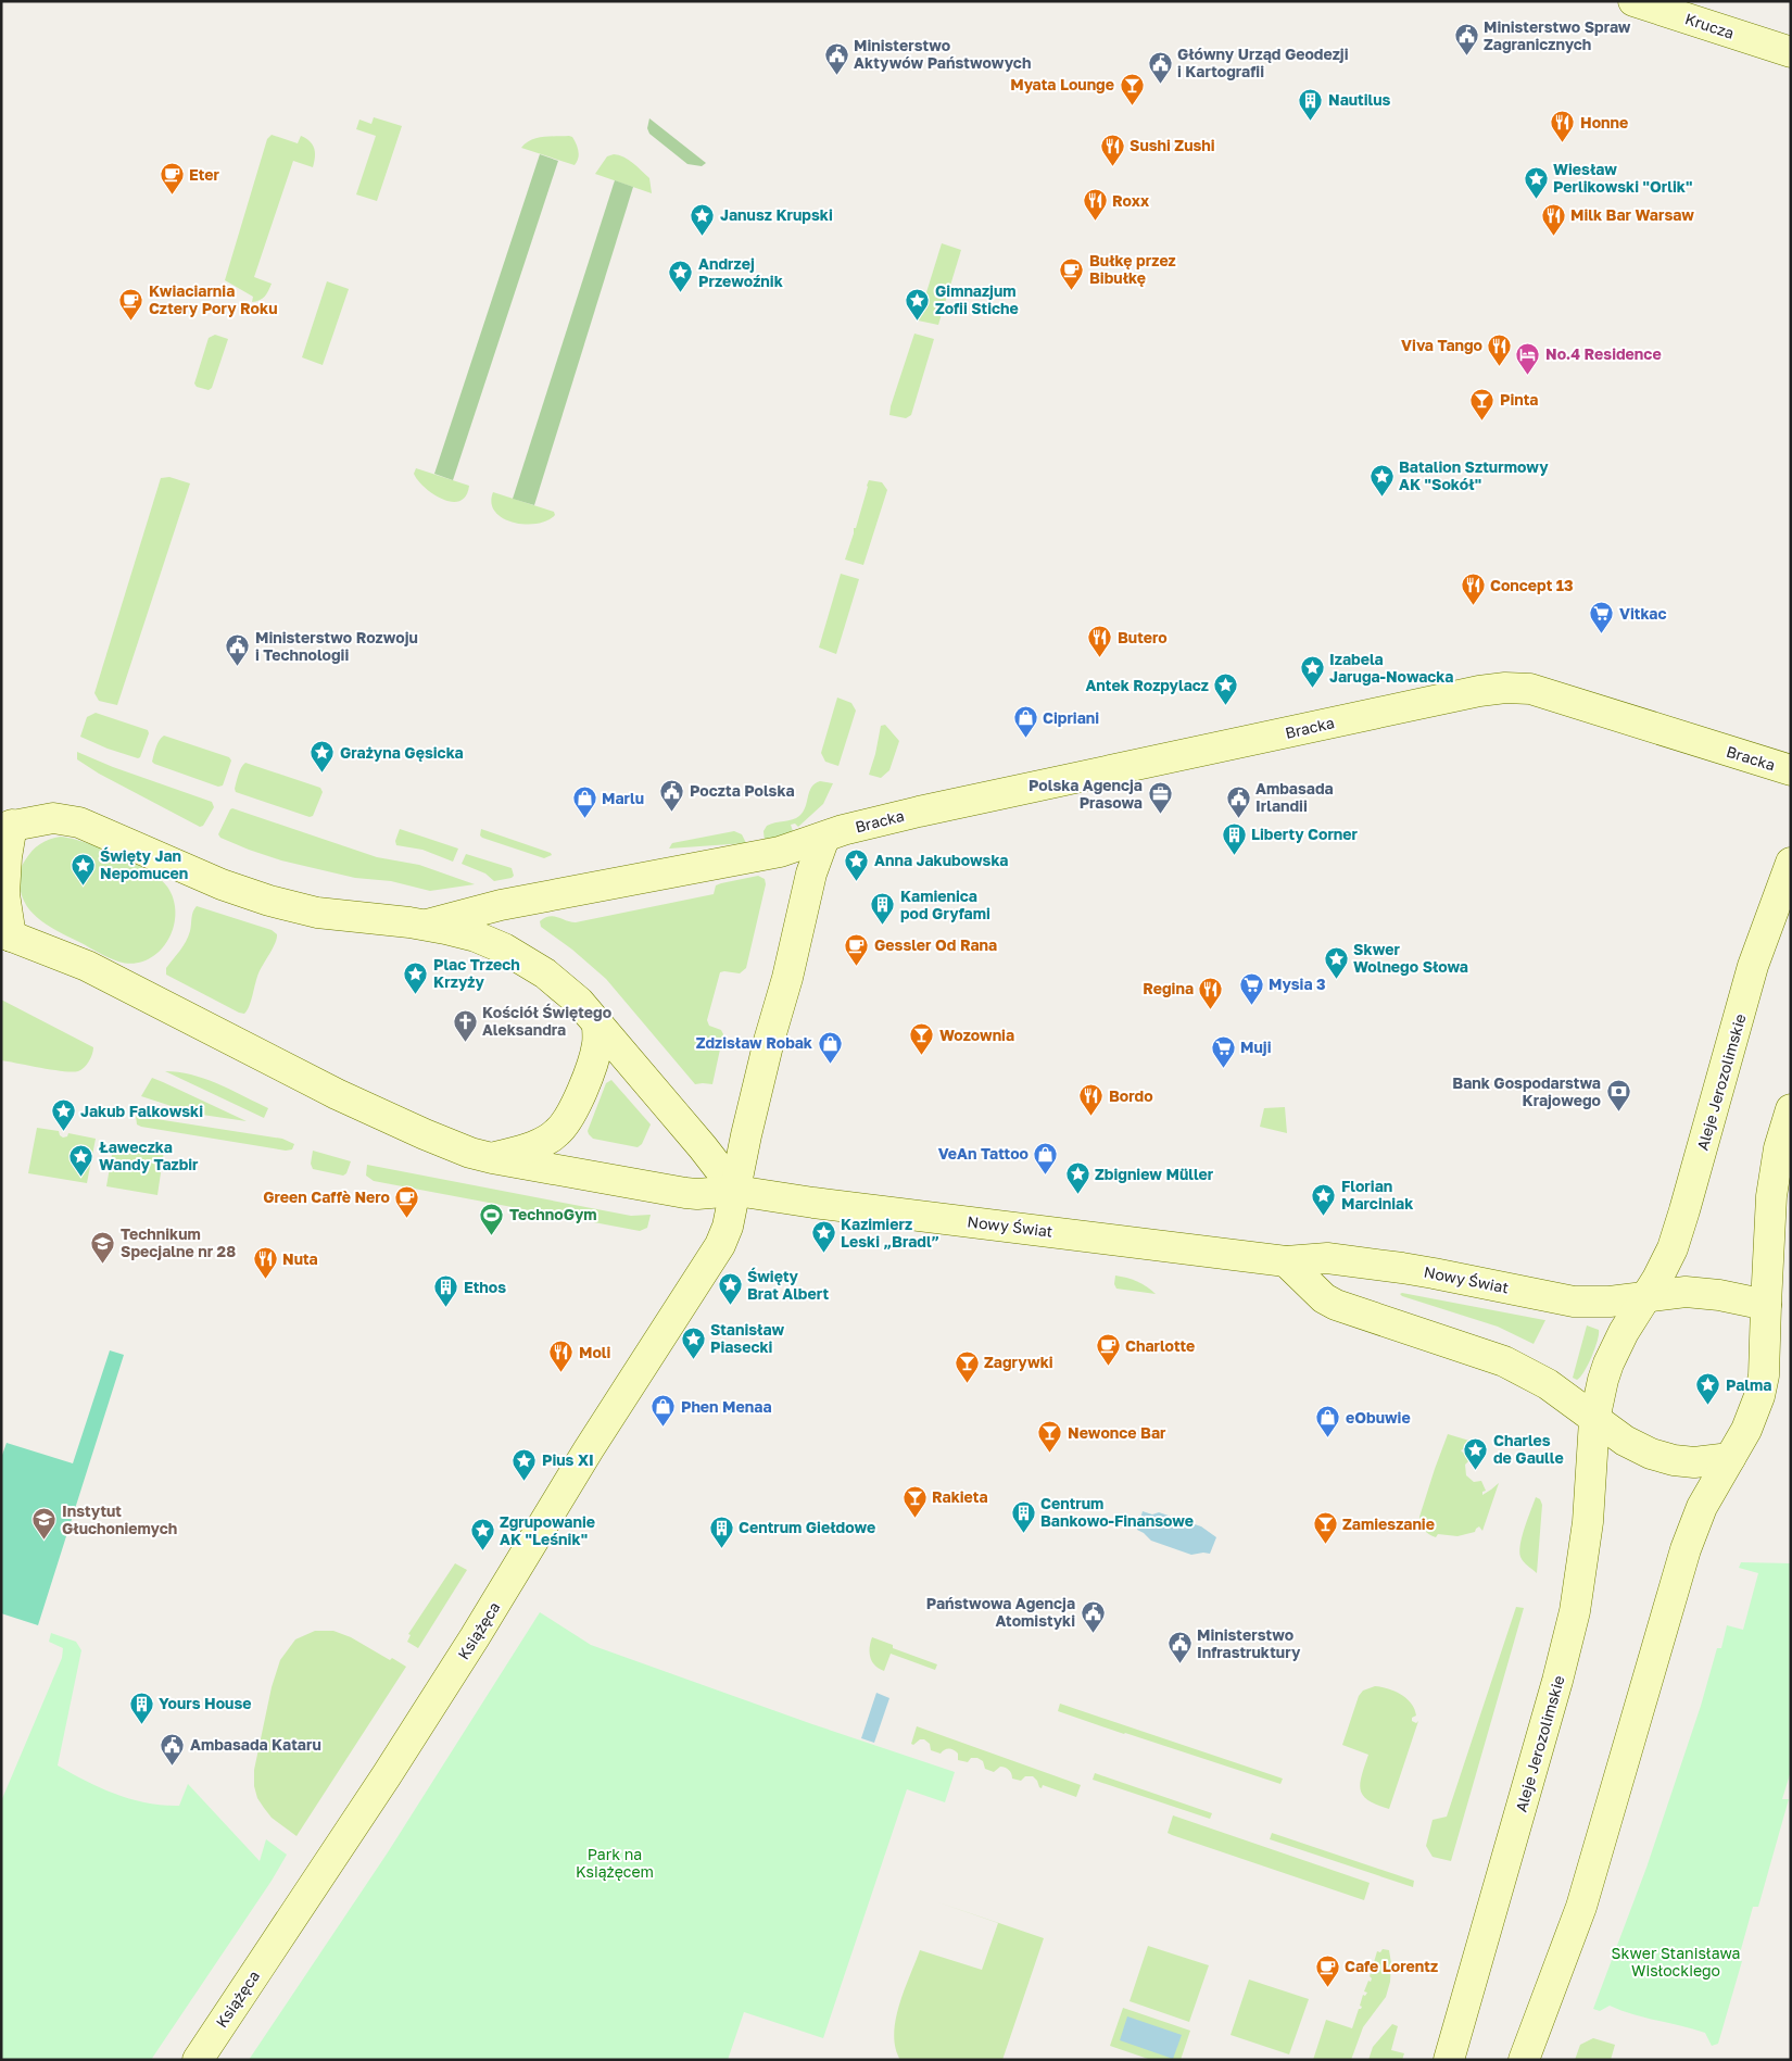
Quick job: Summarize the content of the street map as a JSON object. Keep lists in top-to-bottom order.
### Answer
{
  "streets": {
    "street": [
      "Krucza",
      "Bracka",
      "Aleje Jerozolimskie",
      "Nowy Świat",
      "Książęca"
    ]
  },
  "crossings": [
    ["Aleje Jerozolimskie", "Nowy Świat"],
    ["Nowy Świat", "Książęca"]
  ],
  "parks": ["Park na Książęcem", "Skwer Stanisława Wisłockiego"],
  "places": {
    "public building": [
      "Ministerstwo Spraw Zagranicznych",
      "Ministerstwo Aktywów Państwowych",
      "Główny Urząd Geodezji i Kartografii",
      "Ministerstwo Rozwoju i Technologii",
      "Poczta Polska",
      "Ambasada Irlandii",
      "Państwowa Agencja Atomistyki",
      "Ministerstwo Infrastruktury",
      "Ambasada Kataru"
    ],
    "bar": [
      "Myata Lounge",
      "Pinta",
      "Wozownia",
      "Zagrywki",
      "Newonce Bar",
      "Rakieta",
      "Zamieszanie"
    ],
    "building": [
      "Nautilus",
      "Liberty Corner",
      "Kamienica pod Gryfami",
      "Ethos",
      "Centrum Bankowo-Finansowe",
      "Centrum Giełdowe",
      "Yours House"
    ],
    "restaurant": [
      "Honne",
      "Sushi Zushi",
      "Roxx",
      "Milk Bar Warsaw",
      "Viva Tango",
      "Concept 13",
      "Butero",
      "Regina",
      "Bordo",
      "Nuta",
      "Moli"
    ],
    "cafe": [
      "Eter",
      "Bułkę przez Bibułkę",
      "Kwiaciarnia Cztery Pory Roku",
      "Gessler Od Rana",
      "Green Caffè Nero",
      "Charlotte",
      "Cafe Lorentz"
    ],
    "place": [
      "Wiesław Perlikowski \"Orlik\"",
      "Janusz Krupski",
      "Andrzej Przewoźnik",
      "Gimnazjum Zofii Stiche",
      "Batalion Szturmowy AK \"Sokół\"",
      "Izabela Jaruga-Nowacka",
      "Antek Rozpylacz",
      "Grażyna Gęsicka",
      "Anna Jakubowska",
      "Święty Jan Nepomucen",
      "Skwer Wolnego Słowa",
      "Plac Trzech Krzyży",
      "Jakub Falkowski",
      "Ławeczka Wandy Tazbir",
      "Zbigniew Müller",
      "Florian Marciniak",
      "Kazimierz Leski „Bradl”",
      "Święty Brat Albert",
      "Stanisław Piasecki",
      "Palma",
      "Charles de Gaulle",
      "Pius XI",
      "Zgrupowanie AK \"Leśnik\""
    ],
    "hotel": ["No.4 Residence"],
    "supermarket": ["Vitkac", "Mysia 3", "Muji"],
    "shop": [
      "Cipriani",
      "Marlu",
      "Zdzisław Robak",
      "VeAn Tattoo",
      "Phen Menaa",
      "eObuwie"
    ],
    "office": ["Polska Agencja Prasowa"],
    "church": ["Kościół Świętego Aleksandra"],
    "bank": ["Bank Gospodarstwa Krajowego"],
    "sports": ["TechnoGym"],
    "school or university": ["Technikum Specjalne nr 28", "Instytut Głuchoniemych"]
  }
}
